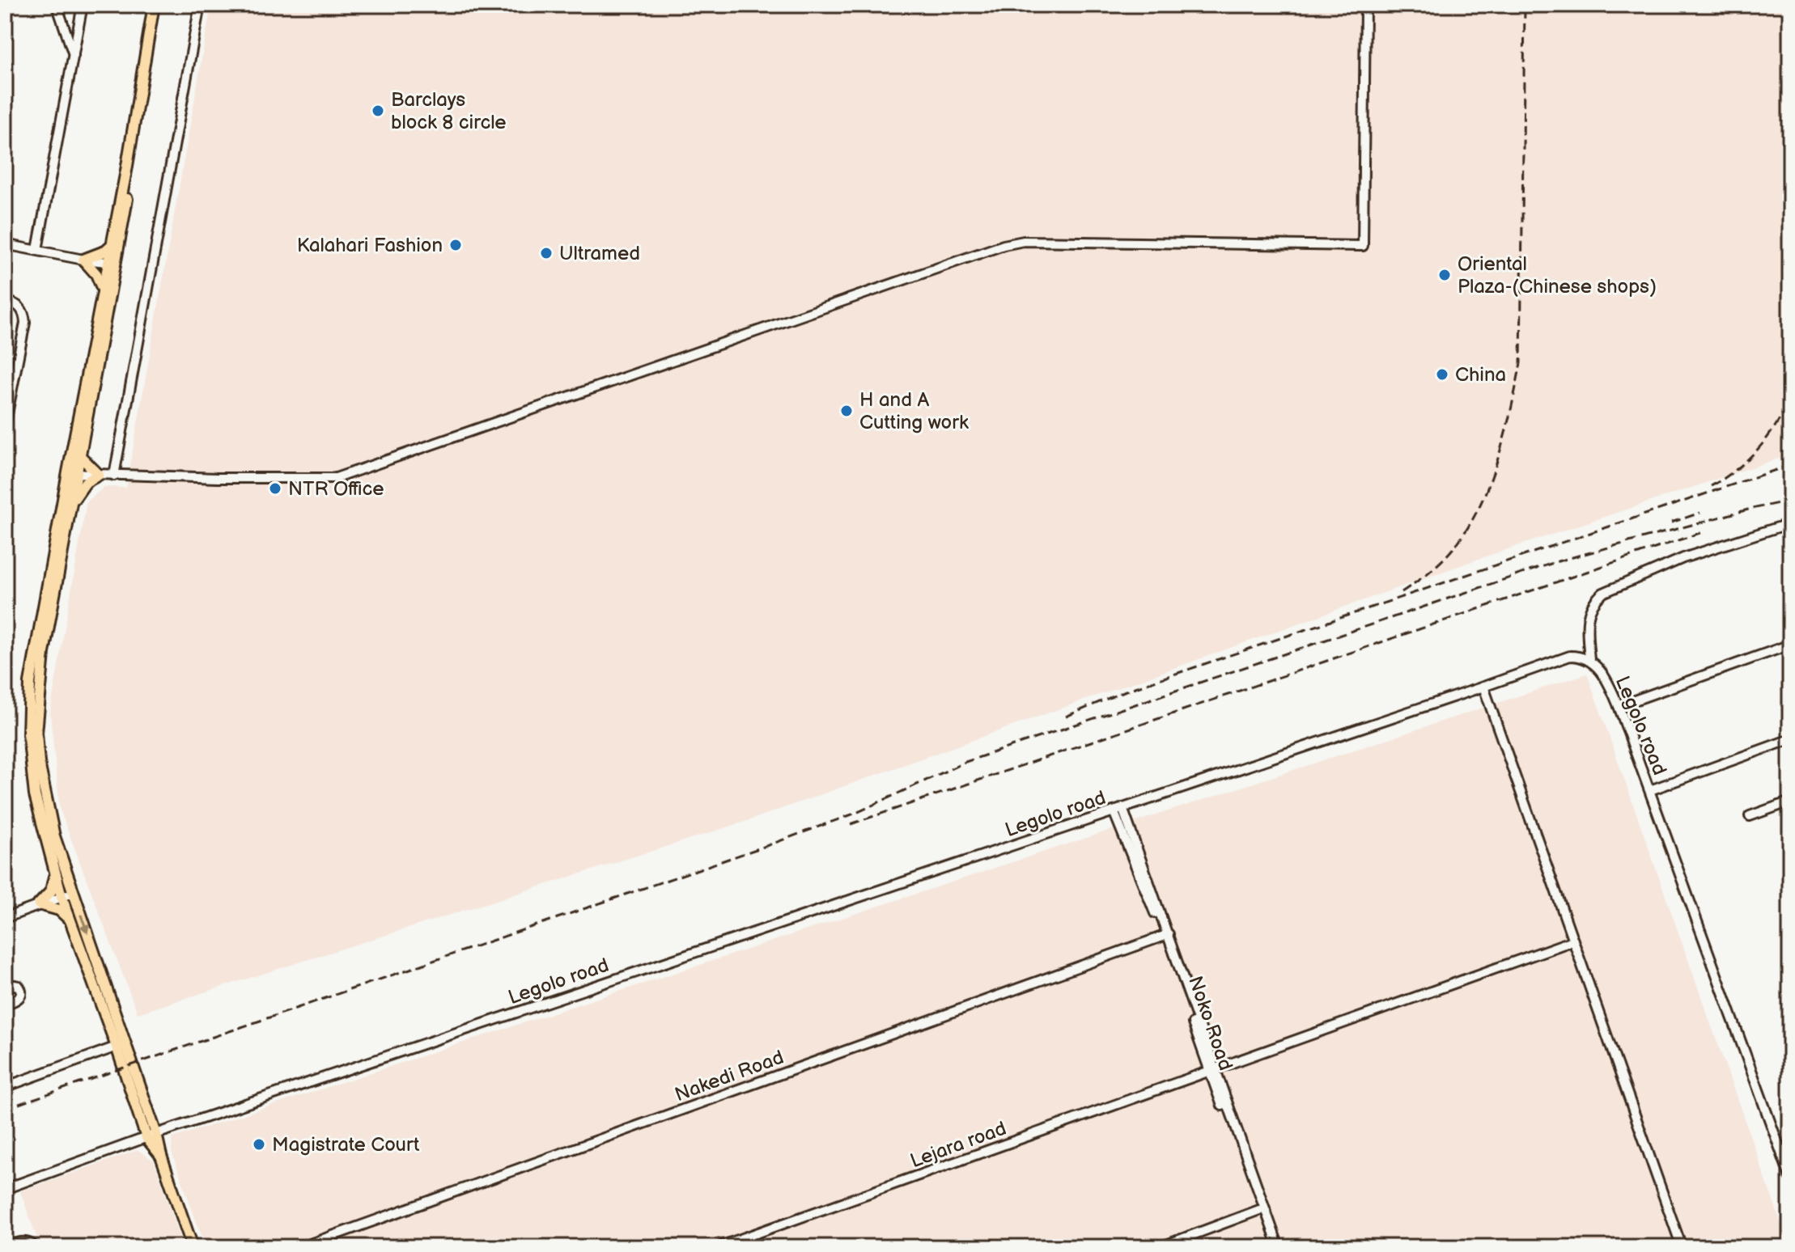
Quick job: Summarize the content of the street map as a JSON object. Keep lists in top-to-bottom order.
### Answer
{
  "streets": {
    "street": [
      "Legolo road",
      "Noko Road",
      "Nakedi Road",
      "Lejara road"
    ]
  },
  "crossings": [
    ["Legolo road", "Noko Road"],
    ["Noko Road", "Nakedi Road"],
    ["Noko Road", "Lejara road"]
  ],
  "places": [
    "Barclays block 8 circle",
    "Kalahari Fashion",
    "Ultramed",
    "Oriental Plaza-(Chinese shops)",
    "China",
    "H and A Cutting work",
    "NTR Office",
    "Magistrate Court"
  ]
}
